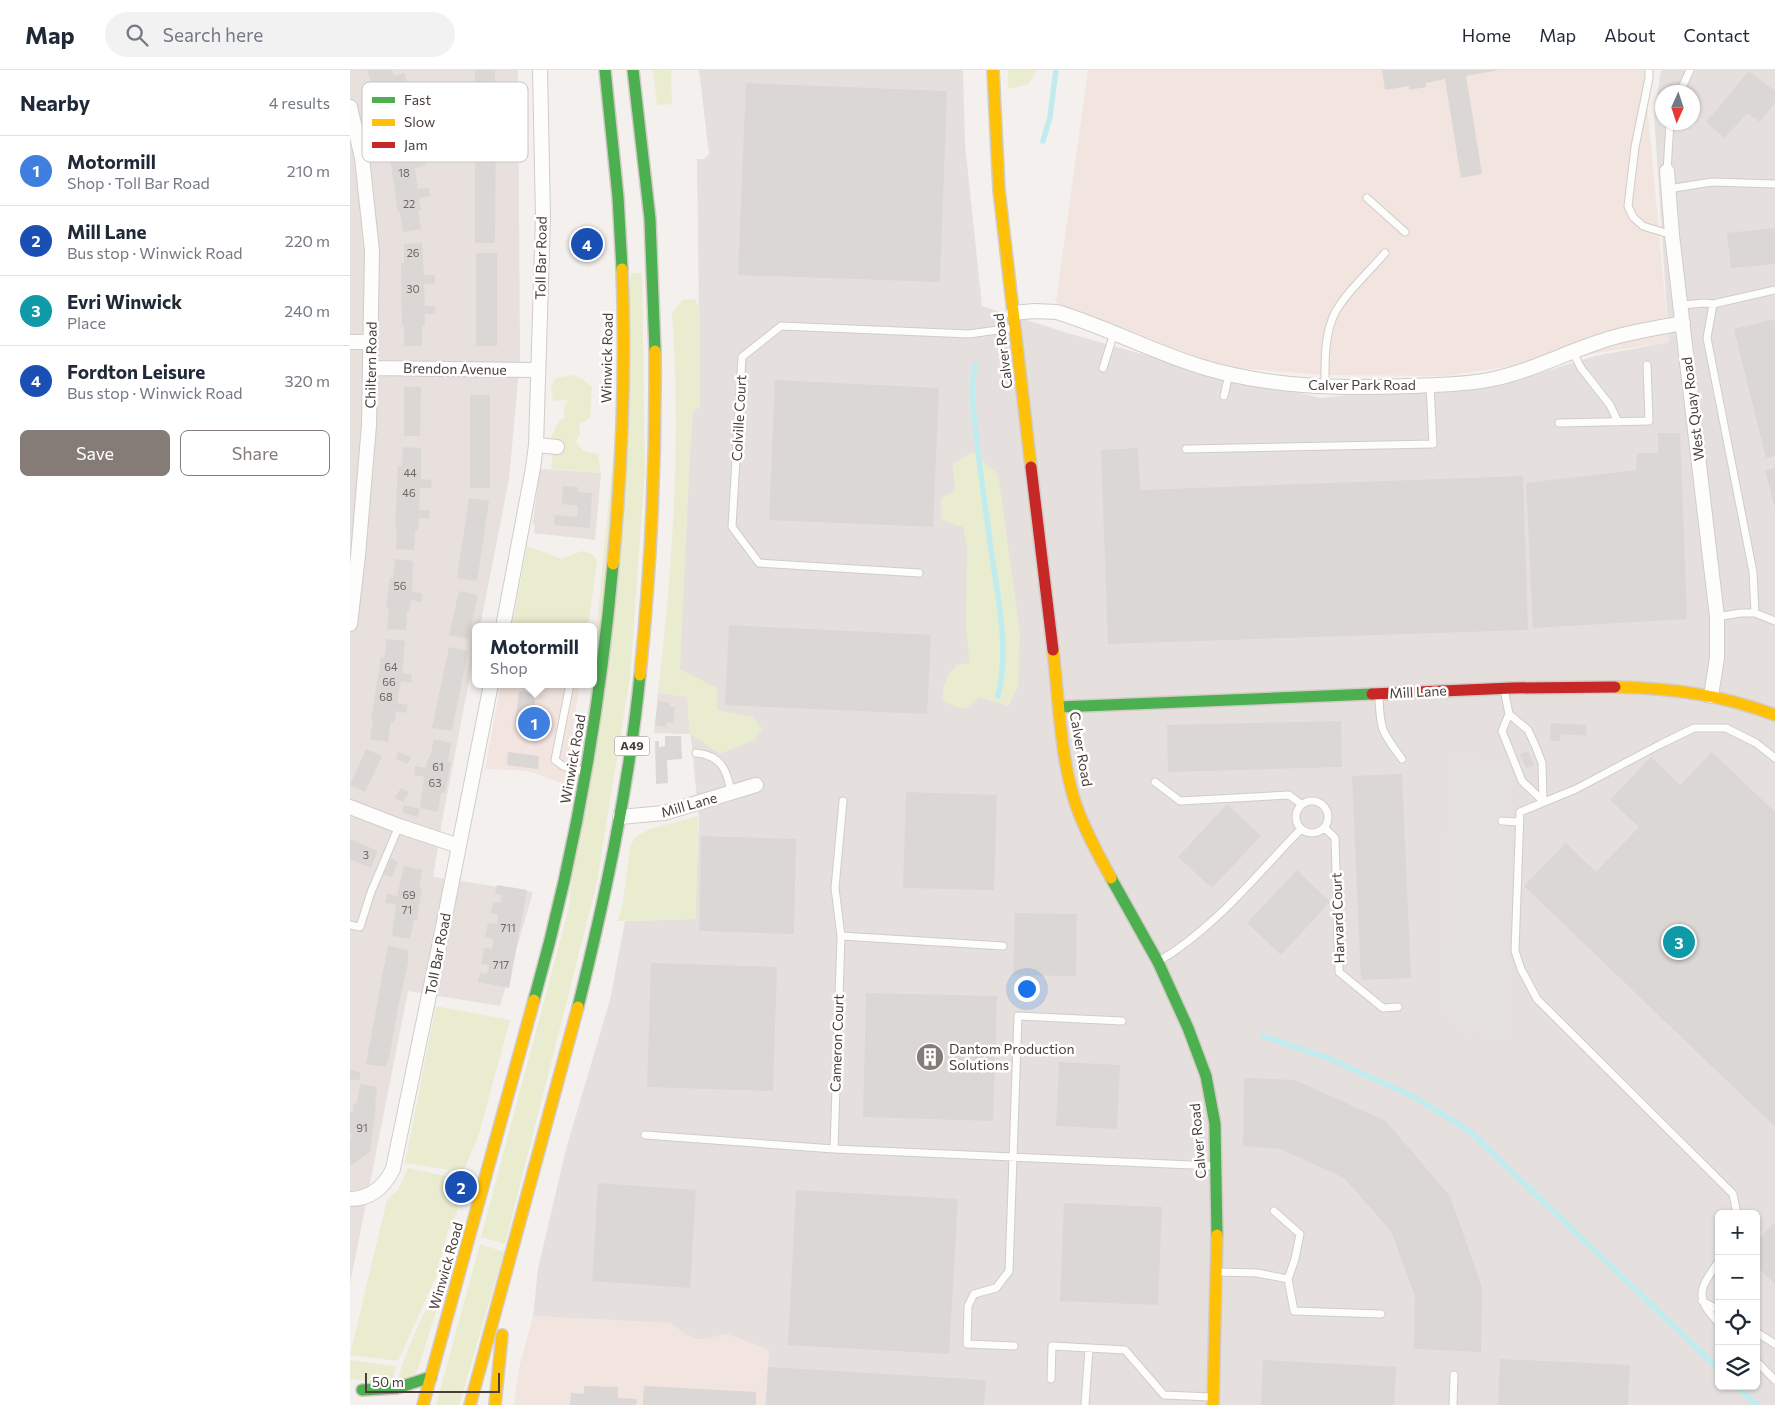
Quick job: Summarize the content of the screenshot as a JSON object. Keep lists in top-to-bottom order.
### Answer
{
  "streets": {
    "main road": [
      "Calver Road",
      "Winwick Road",
      "Mill Lane",
      "A49"
    ],
    "street": [
      "Toll Bar Road",
      "Chiltern Road",
      "Brendon Avenue",
      "Calver Park Road",
      "West Quay Road"
    ],
    "lane": ["Colville Court", "Harvard Court", "Cameron Court"]
  },
  "crossings": [
    ["Toll Bar Road", "Brendon Avenue"],
    ["Calver Road", "Calver Park Road"],
    ["Calver Road", "Colville Court"],
    ["Calver Road", "Mill Lane"],
    ["Chiltern Road", "Brendon Avenue"],
    ["Calver Park Road", "West Quay Road"],
    ["West Quay Road", "Mill Lane"],
    ["Mill Lane", "A49"]
  ],
  "places": {
    "building": ["Dantom Production Solutions"]
  },
  "house_numbers": [
    "18",
    "22",
    "26",
    "30",
    "44",
    "46",
    "56",
    "64",
    "66",
    "68",
    "61",
    "63",
    "3",
    "69",
    "71",
    "711",
    "717",
    "91"
  ],
  "legend": ["Fast", "Slow", "Jam"],
  "scale_bar": "50 m",
  "north": "bottom",
  "page": {
    "header": "Map",
    "search": "Search here",
    "nav": [
      "Home",
      "Map",
      "About",
      "Contact"
    ],
    "heading": ["Nearby", "4 results"],
    "list": [
      {
        "mark": "1",
        "name": "Motormill",
        "note": "Shop · Toll Bar Road",
        "value": "210 m"
      },
      {
        "mark": "2",
        "name": "Mill Lane",
        "note": "Bus stop · Winwick Road",
        "value": "220 m"
      },
      {
        "mark": "3",
        "name": "Evri Winwick",
        "note": "Place",
        "value": "240 m"
      },
      {
        "mark": "4",
        "name": "Fordton Leisure",
        "note": "Bus stop · Winwick Road",
        "value": "320 m"
      }
    ],
    "pins": [
      "4",
      "1",
      "3",
      "2"
    ],
    "buttons": ["Save", "Share"],
    "popup": ["Motormill", "Shop"],
    "map_buttons": ["+", "−"],
    "scale": "50 m"
  }
}
